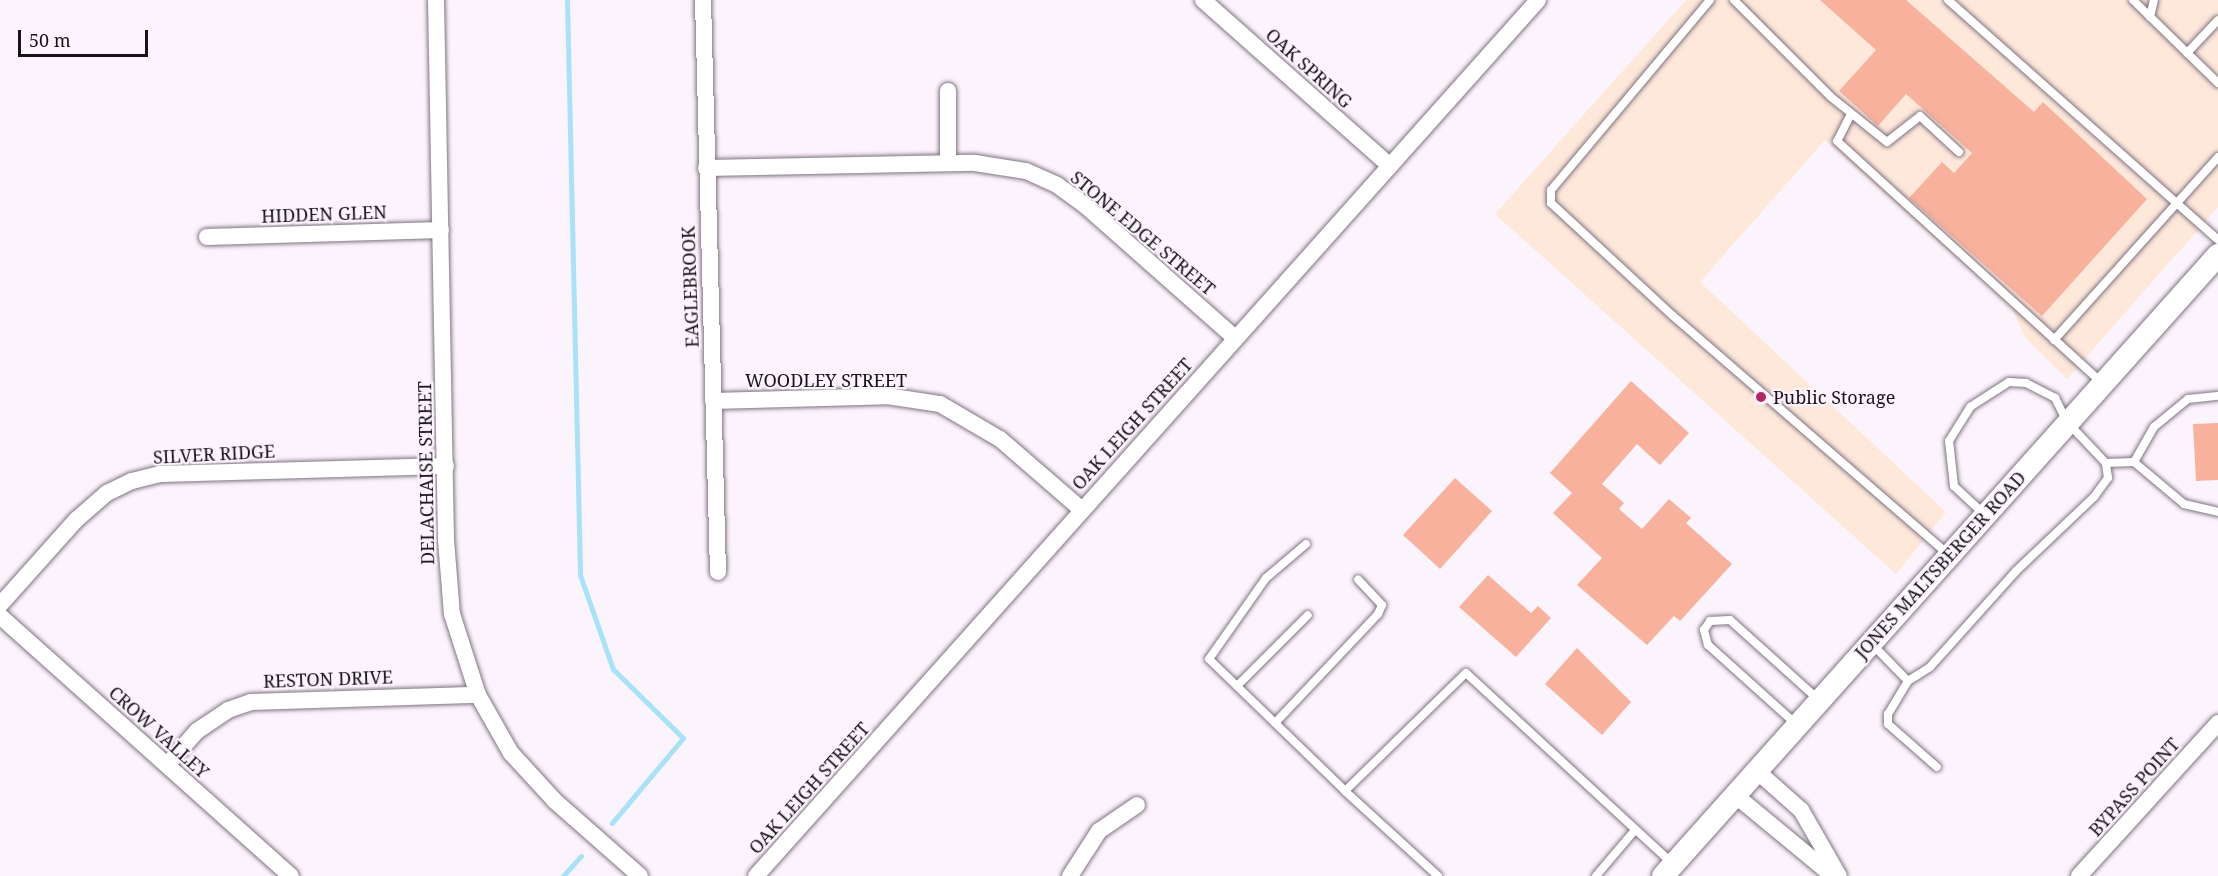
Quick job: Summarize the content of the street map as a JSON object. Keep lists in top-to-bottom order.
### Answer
{
  "streets": {
    "main road": ["JONES MALTSBERGER ROAD"],
    "street": [
      "OAK SPRING",
      "HIDDEN GLEN",
      "STONE EDGE STREET",
      "EAGLEBROOK",
      "WOODLEY STREET",
      "OAK LEIGH STREET",
      "SILVER RIDGE",
      "DELACHAISE STREET",
      "RESTON DRIVE",
      "CROW VALLEY",
      "BYPASS POINT"
    ]
  },
  "crossings": [
    ["OAK SPRING", "OAK LEIGH STREET"],
    ["HIDDEN GLEN", "DELACHAISE STREET"],
    ["STONE EDGE STREET", "EAGLEBROOK"],
    ["STONE EDGE STREET", "OAK LEIGH STREET"],
    ["EAGLEBROOK", "WOODLEY STREET"],
    ["WOODLEY STREET", "OAK LEIGH STREET"],
    ["SILVER RIDGE", "DELACHAISE STREET"],
    ["DELACHAISE STREET", "RESTON DRIVE"],
    ["RESTON DRIVE", "CROW VALLEY"]
  ],
  "places": ["Public Storage"],
  "scale_bar": "50 m"
}
